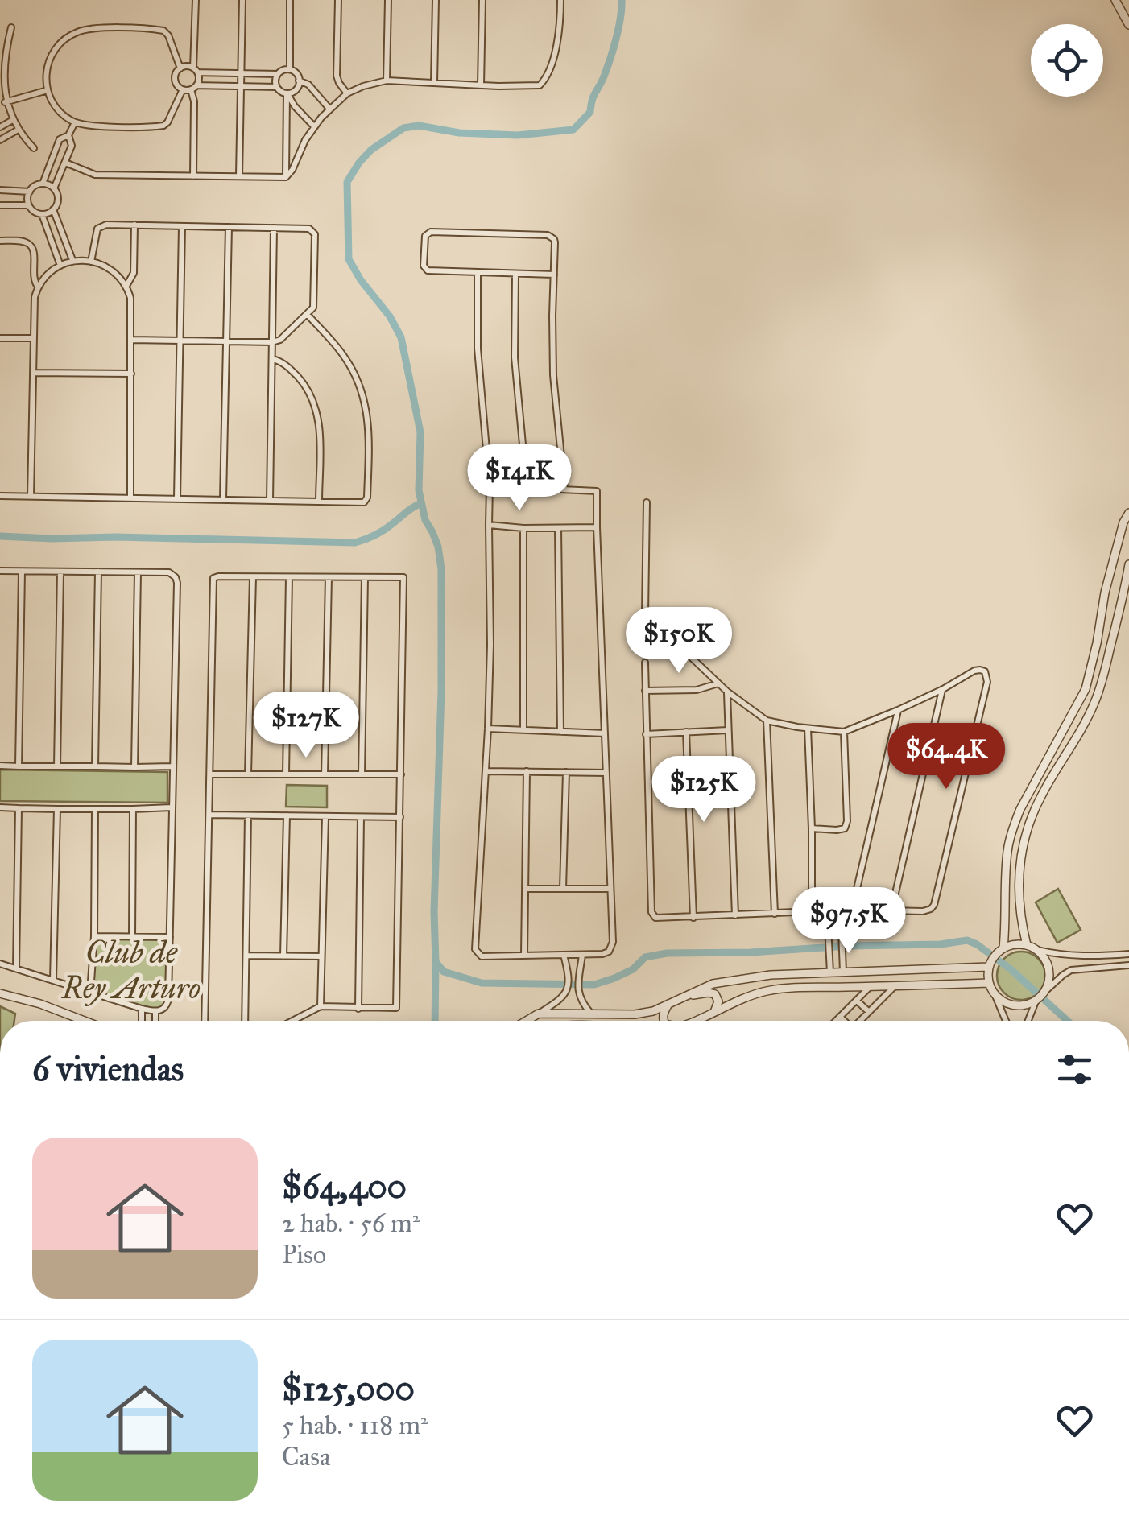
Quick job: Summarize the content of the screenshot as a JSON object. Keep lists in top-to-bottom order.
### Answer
{
  "parks": ["Club de Rey Arturo"],
  "page": {
    "price": [
      "$141K",
      "$150K",
      "$127K",
      "$64.4K",
      "$125K",
      "$97.5K"
    ],
    "heading": "6 viviendas",
    "list": [
      {
        "name": "$64,400",
        "note": "2 hab. · 56 m² · Piso"
      },
      {
        "name": "$125,000",
        "note": "5 hab. · 118 m² · Casa"
      }
    ]
  }
}
